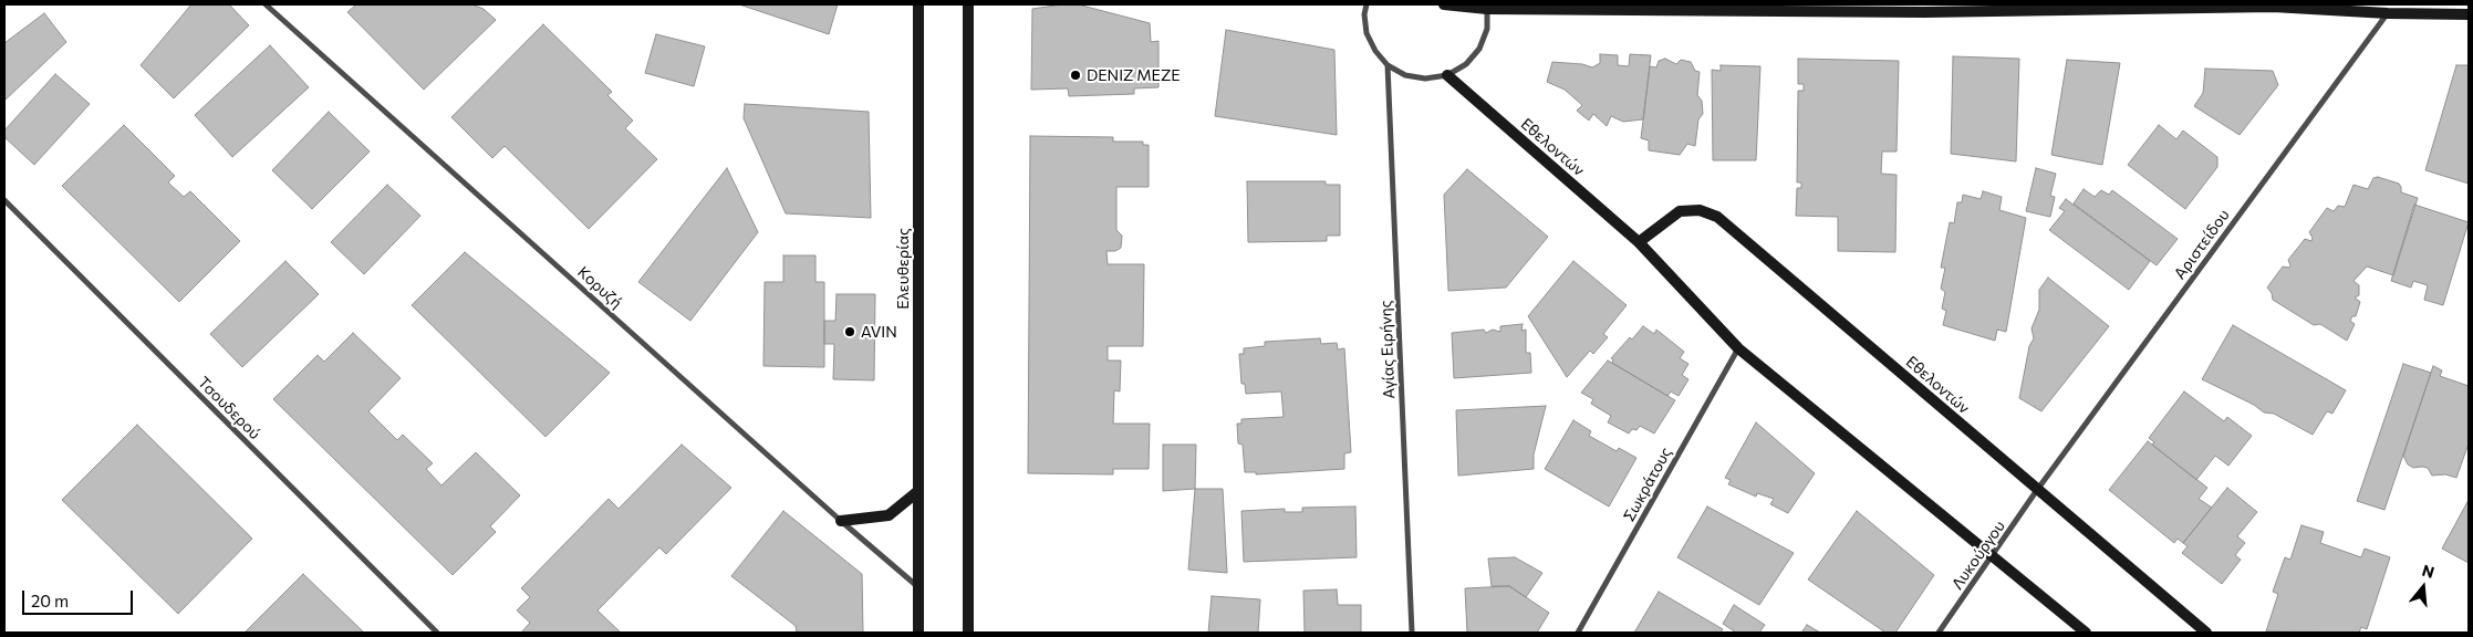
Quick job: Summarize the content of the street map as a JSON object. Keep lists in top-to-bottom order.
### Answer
{
  "streets": {
    "street": [
      "Εθελοντών",
      "Αριστείδου",
      "Ελευθερίας",
      "Κορυζή",
      "Αγίας Ειρήνης",
      "Τσουδερού",
      "Σωκράτους",
      "Λυκούργου"
    ]
  },
  "crossings": [
    ["Εθελοντών", "Αριστείδου"],
    ["Εθελοντών", "Σωκράτους"],
    ["Εθελοντών", "Λυκούργου"],
    ["Αριστείδου", "Λυκούργου"],
    ["Ελευθερίας", "Κορυζή"]
  ],
  "places": ["DENIZ MEZE", "AVIN"],
  "scale_bar": "20 m",
  "north": "top"
}
